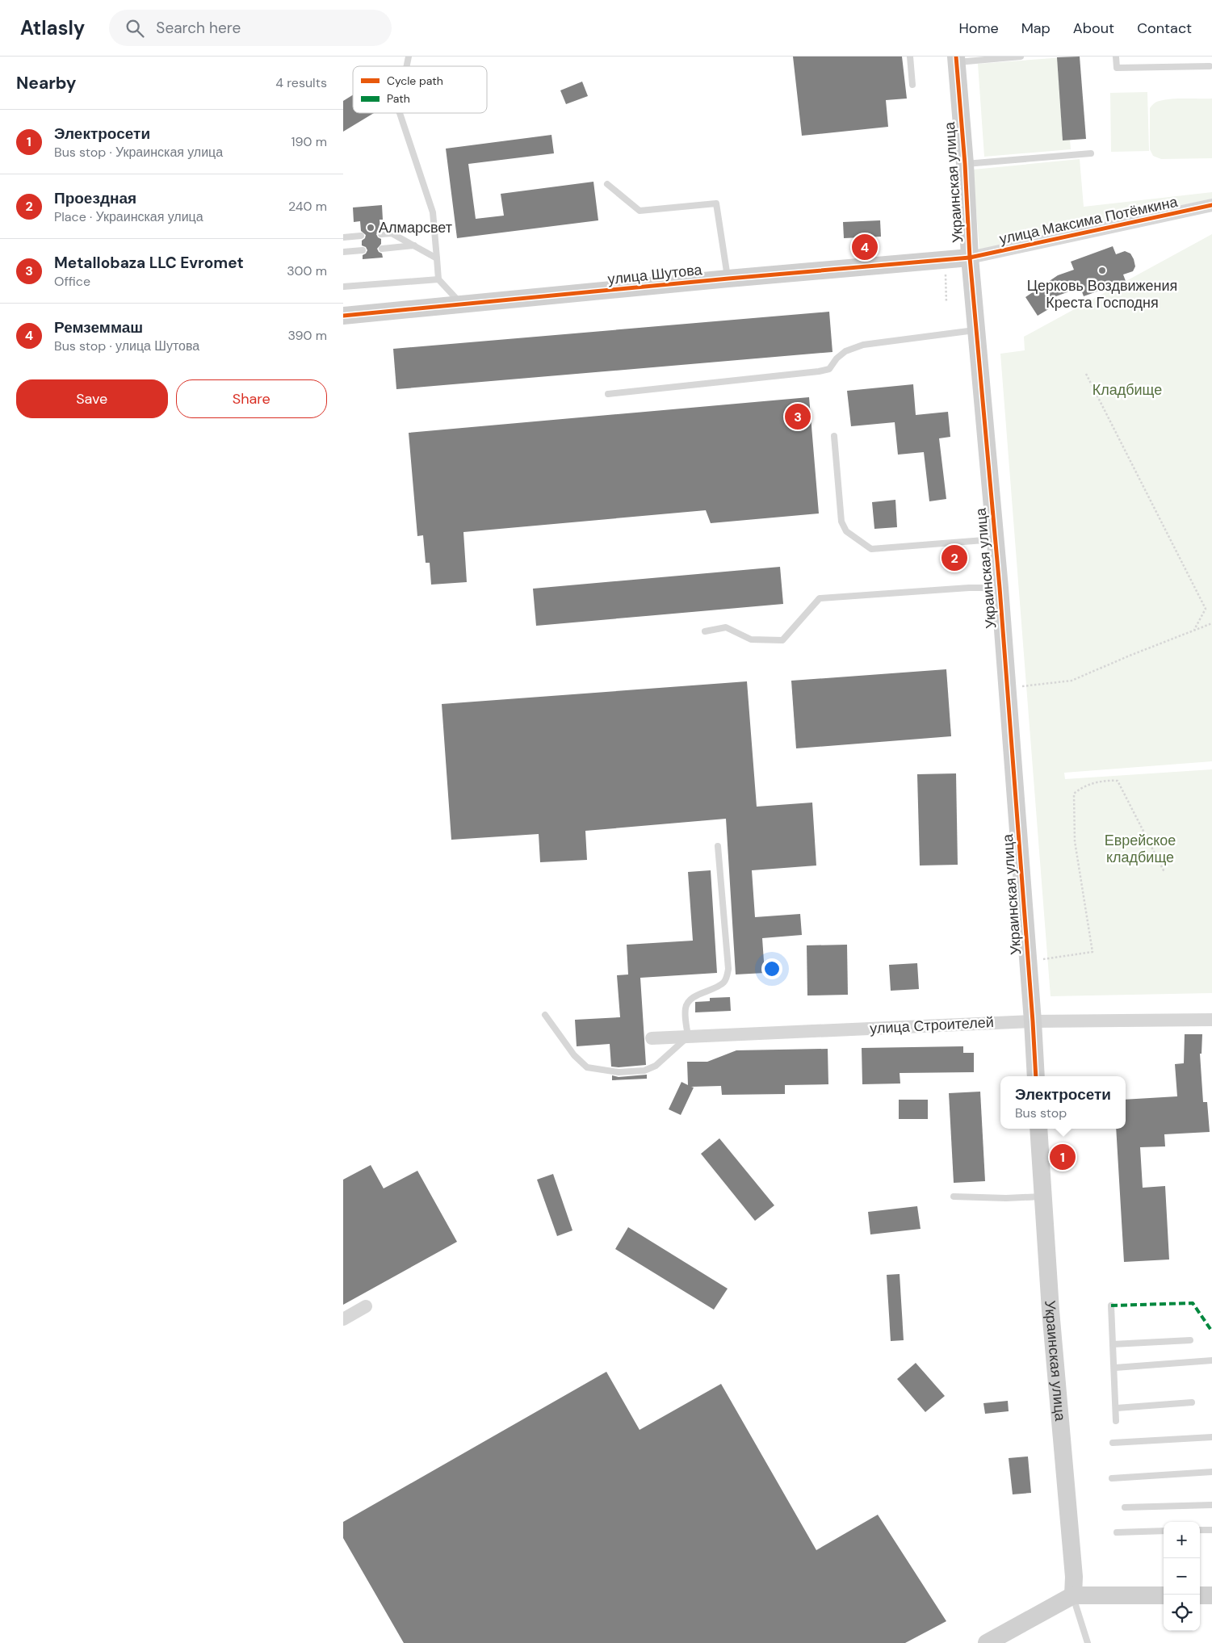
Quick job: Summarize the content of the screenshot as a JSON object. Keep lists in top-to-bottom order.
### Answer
{
  "streets": {
    "street": [
      "Украинская улица",
      "улица Максима Потёмкина",
      "улица Шутова",
      "улица Строителей"
    ]
  },
  "crossings": [
    ["Украинская улица", "улица Максима Потёмкина"],
    ["Украинская улица", "улица Шутова"],
    ["Украинская улица", "улица Строителей"],
    ["улица Максима Потёмкина", "улица Шутова"]
  ],
  "parks": ["Кладбище", "Еврейское кладбище"],
  "places": ["Алмарсвет", "Церковь Воздвижения Креста Господня"],
  "legend": ["Cycle path", "Path"],
  "page": {
    "header": "Atlasly",
    "search": "Search here",
    "nav": [
      "Home",
      "Map",
      "About",
      "Contact"
    ],
    "heading": ["Nearby", "4 results"],
    "list": [
      {
        "mark": "1",
        "name": "Электросети",
        "note": "Bus stop · Украинская улица",
        "value": "190 m"
      },
      {
        "mark": "2",
        "name": "Проездная",
        "note": "Place · Украинская улица",
        "value": "240 m"
      },
      {
        "mark": "3",
        "name": "Metallobaza LLC Evromet",
        "note": "Office",
        "value": "300 m"
      },
      {
        "mark": "4",
        "name": "Ремземмаш",
        "note": "Bus stop · улица Шутова",
        "value": "390 m"
      }
    ],
    "pins": [
      "4",
      "3",
      "2",
      "1"
    ],
    "buttons": ["Save", "Share"],
    "popup": ["Электросети", "Bus stop"],
    "map_buttons": ["+", "−"]
  }
}
